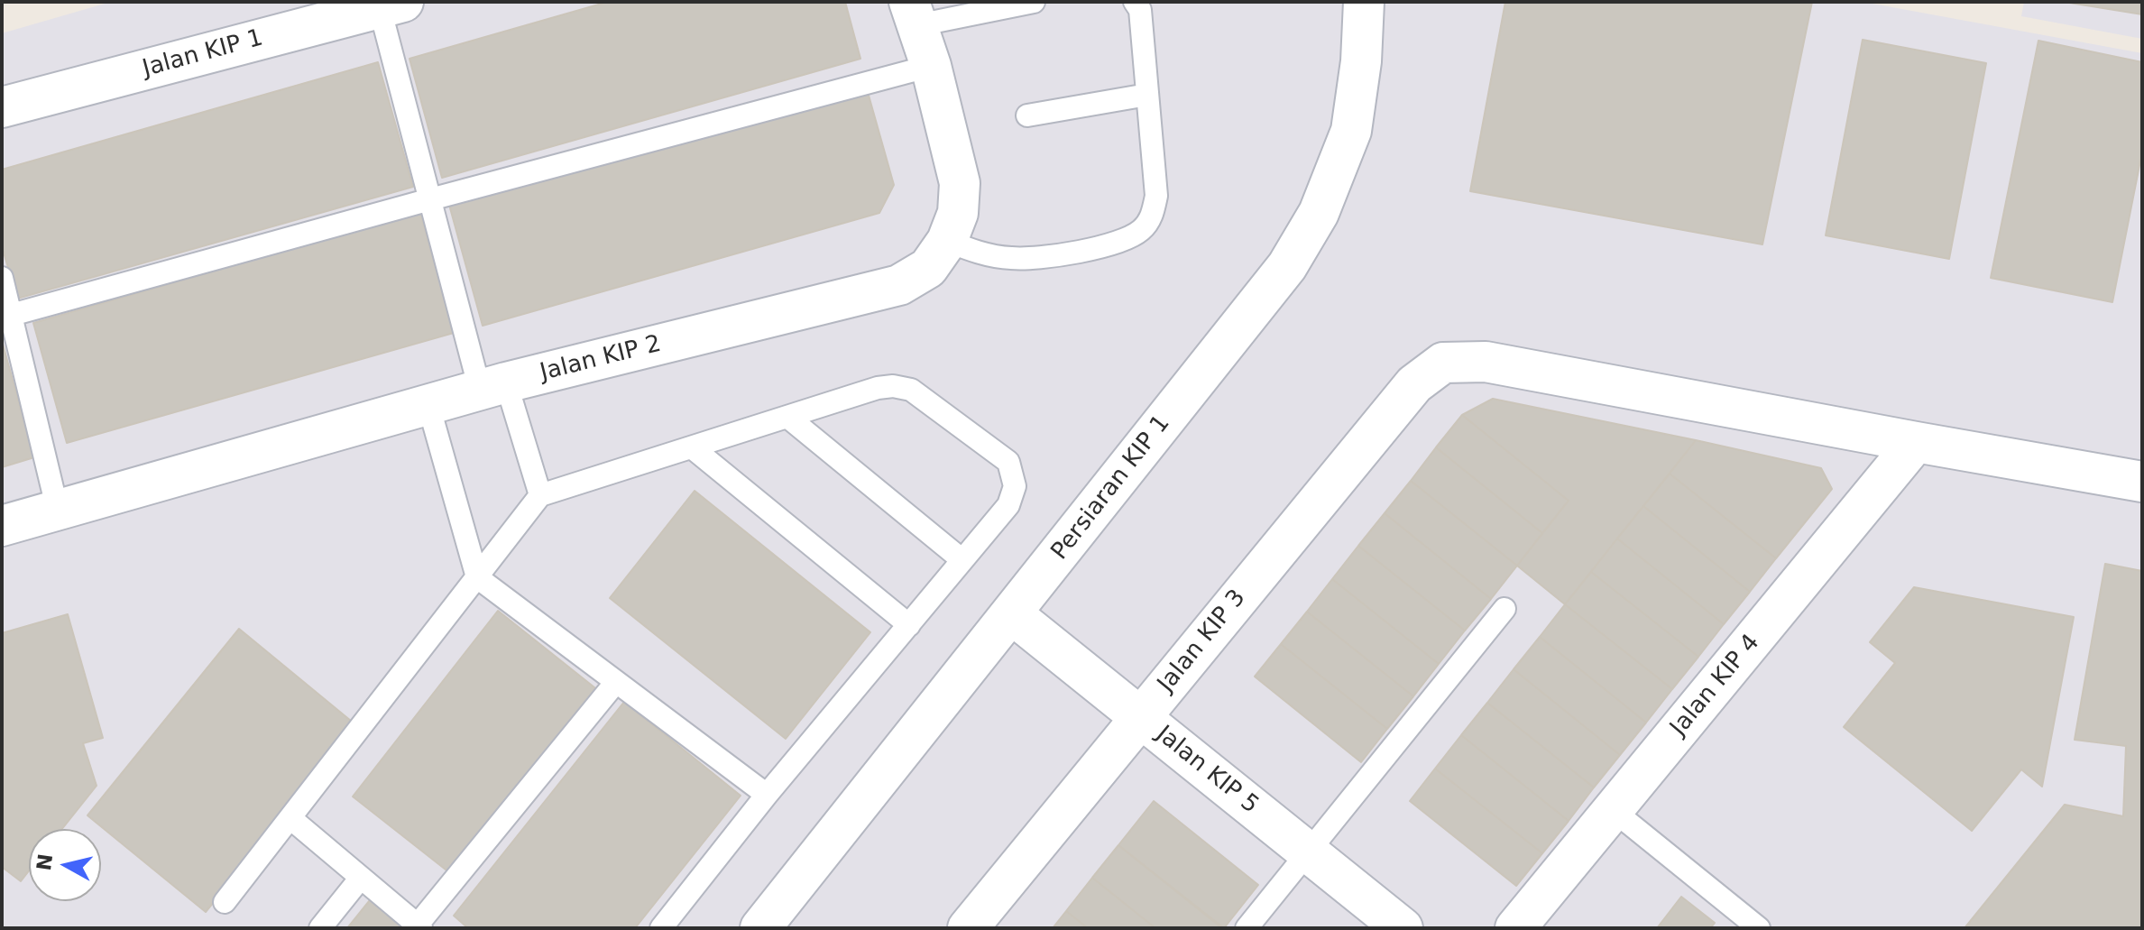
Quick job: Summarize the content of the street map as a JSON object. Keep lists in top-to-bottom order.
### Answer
{
  "streets": {
    "street": [
      "Jalan KIP 1",
      "Jalan KIP 2",
      "Persiaran KIP 1",
      "Jalan KIP 3",
      "Jalan KIP 4",
      "Jalan KIP 5"
    ]
  },
  "crossings": [
    ["Persiaran KIP 1", "Jalan KIP 5"],
    ["Jalan KIP 3", "Jalan KIP 4"],
    ["Jalan KIP 3", "Jalan KIP 5"]
  ],
  "north": "left"
}
